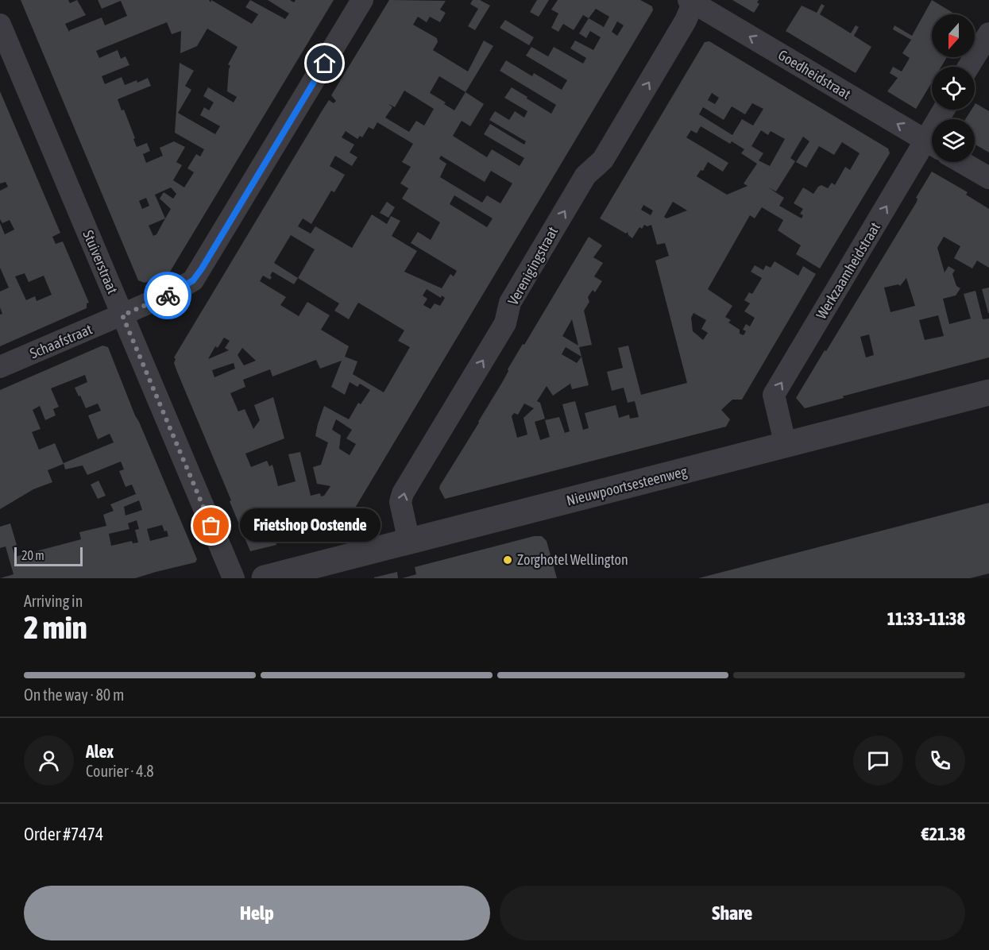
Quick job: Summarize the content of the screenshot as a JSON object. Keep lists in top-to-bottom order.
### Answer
{
  "streets": {
    "street": [
      "Goedheidstraat",
      "Stuiverstraat",
      "Verenigingstraat",
      "Werkzaamheidstraat",
      "Schaafstraat",
      "Nieuwpoortsesteenweg"
    ]
  },
  "crossings": [
    ["Goedheidstraat", "Verenigingstraat"],
    ["Stuiverstraat", "Schaafstraat"],
    ["Verenigingstraat", "Nieuwpoortsesteenweg"],
    ["Werkzaamheidstraat", "Nieuwpoortsesteenweg"]
  ],
  "one_way": ["Goedheidstraat", "Verenigingstraat", "Werkzaamheidstraat"],
  "places": ["Frietshop Oostende", "Zorghotel Wellington"],
  "scale_bar": "20 m",
  "north": "bottom",
  "page": {
    "bubble": "Frietshop Oostende",
    "scale": "20 m",
    "heading": ["2 min", "Arriving in", "11:33–11:38"],
    "panel": [
      "Alex",
      "Courier · 4.8",
      "Order #7474",
      "€21.38"
    ],
    "bar": "On the way · 80 m",
    "buttons": ["Help", "Share"]
  }
}
